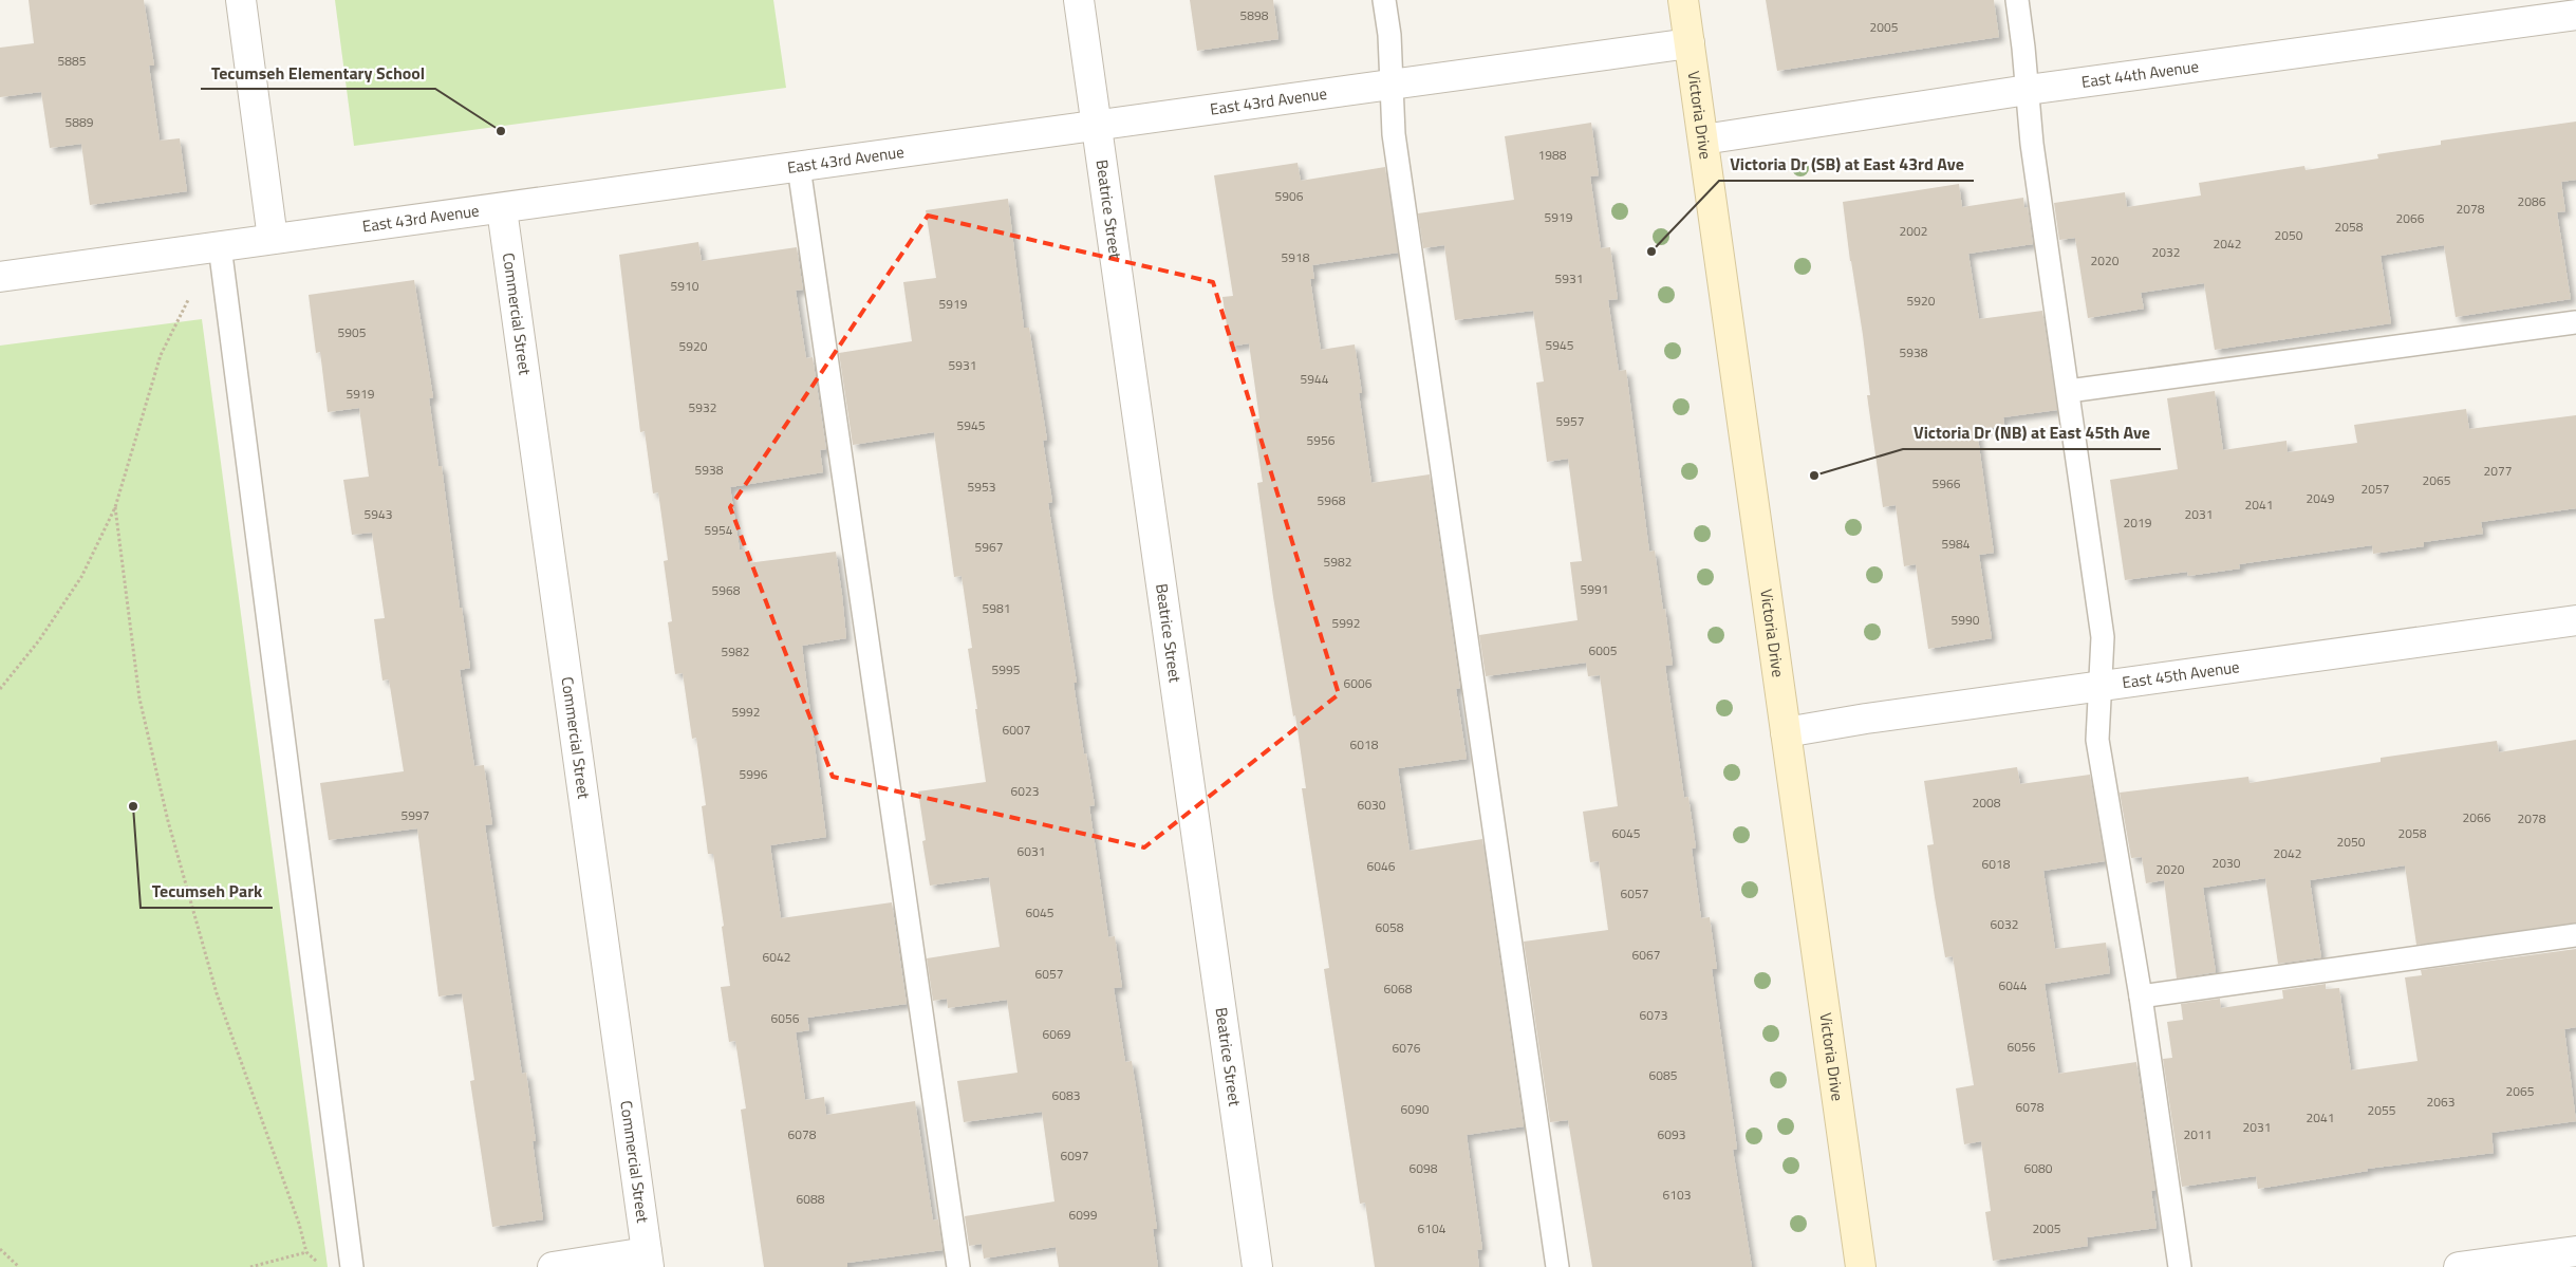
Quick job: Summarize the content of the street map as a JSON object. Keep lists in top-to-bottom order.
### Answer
{
  "streets": {
    "street": [
      "East 44th Avenue",
      "East 43rd Avenue",
      "Victoria Drive",
      "Beatrice Street",
      "Commercial Street",
      "East 45th Avenue"
    ]
  },
  "crossings": [
    ["East 44th Avenue", "Victoria Drive"],
    ["East 43rd Avenue", "Victoria Drive"],
    ["East 43rd Avenue", "Beatrice Street"],
    ["East 43rd Avenue", "Commercial Street"],
    ["Victoria Drive", "East 45th Avenue"]
  ],
  "places": [
    "Tecumseh Elementary School",
    "Victoria Dr (SB) at East 43rd Ave",
    "Victoria Dr (NB) at East 45th Ave",
    "Tecumseh Park"
  ],
  "house_numbers": [
    "5898",
    "2005",
    "5885",
    "5889",
    "1988",
    "5906",
    "2086",
    "2078",
    "5919",
    "2066",
    "2058",
    "2002",
    "2050",
    "2042",
    "2032",
    "5918",
    "2020",
    "5931",
    "5910",
    "5920",
    "5919",
    "5905",
    "5945",
    "5920",
    "5938",
    "5931",
    "5944",
    "5919",
    "5932",
    "5957",
    "5945",
    "5956",
    "5938",
    "2077",
    "2065",
    "5966",
    "5953",
    "2057",
    "2049",
    "5968",
    "2041",
    "5943",
    "2031",
    "2019",
    "5954",
    "5984",
    "5967",
    "5982",
    "5991",
    "5968",
    "5981",
    "5990",
    "5992",
    "6005",
    "5982",
    "5995",
    "6006",
    "5992",
    "6007",
    "6018",
    "5996",
    "6023",
    "2008",
    "6030",
    "5997",
    "2066",
    "2078",
    "6045",
    "2058",
    "2050",
    "6031",
    "2042",
    "2030",
    "6018",
    "6046",
    "2020",
    "6057",
    "6045",
    "6032",
    "6058",
    "6067",
    "6042",
    "6057",
    "6044",
    "6068",
    "6073",
    "6056",
    "6069",
    "6056",
    "6076",
    "6085",
    "2065",
    "6083",
    "2063",
    "6078",
    "6090",
    "2055",
    "2041",
    "2031",
    "6078",
    "6093",
    "2011",
    "6097",
    "6098",
    "6080",
    "6103",
    "6088",
    "6099",
    "6104",
    "2005"
  ]
}
